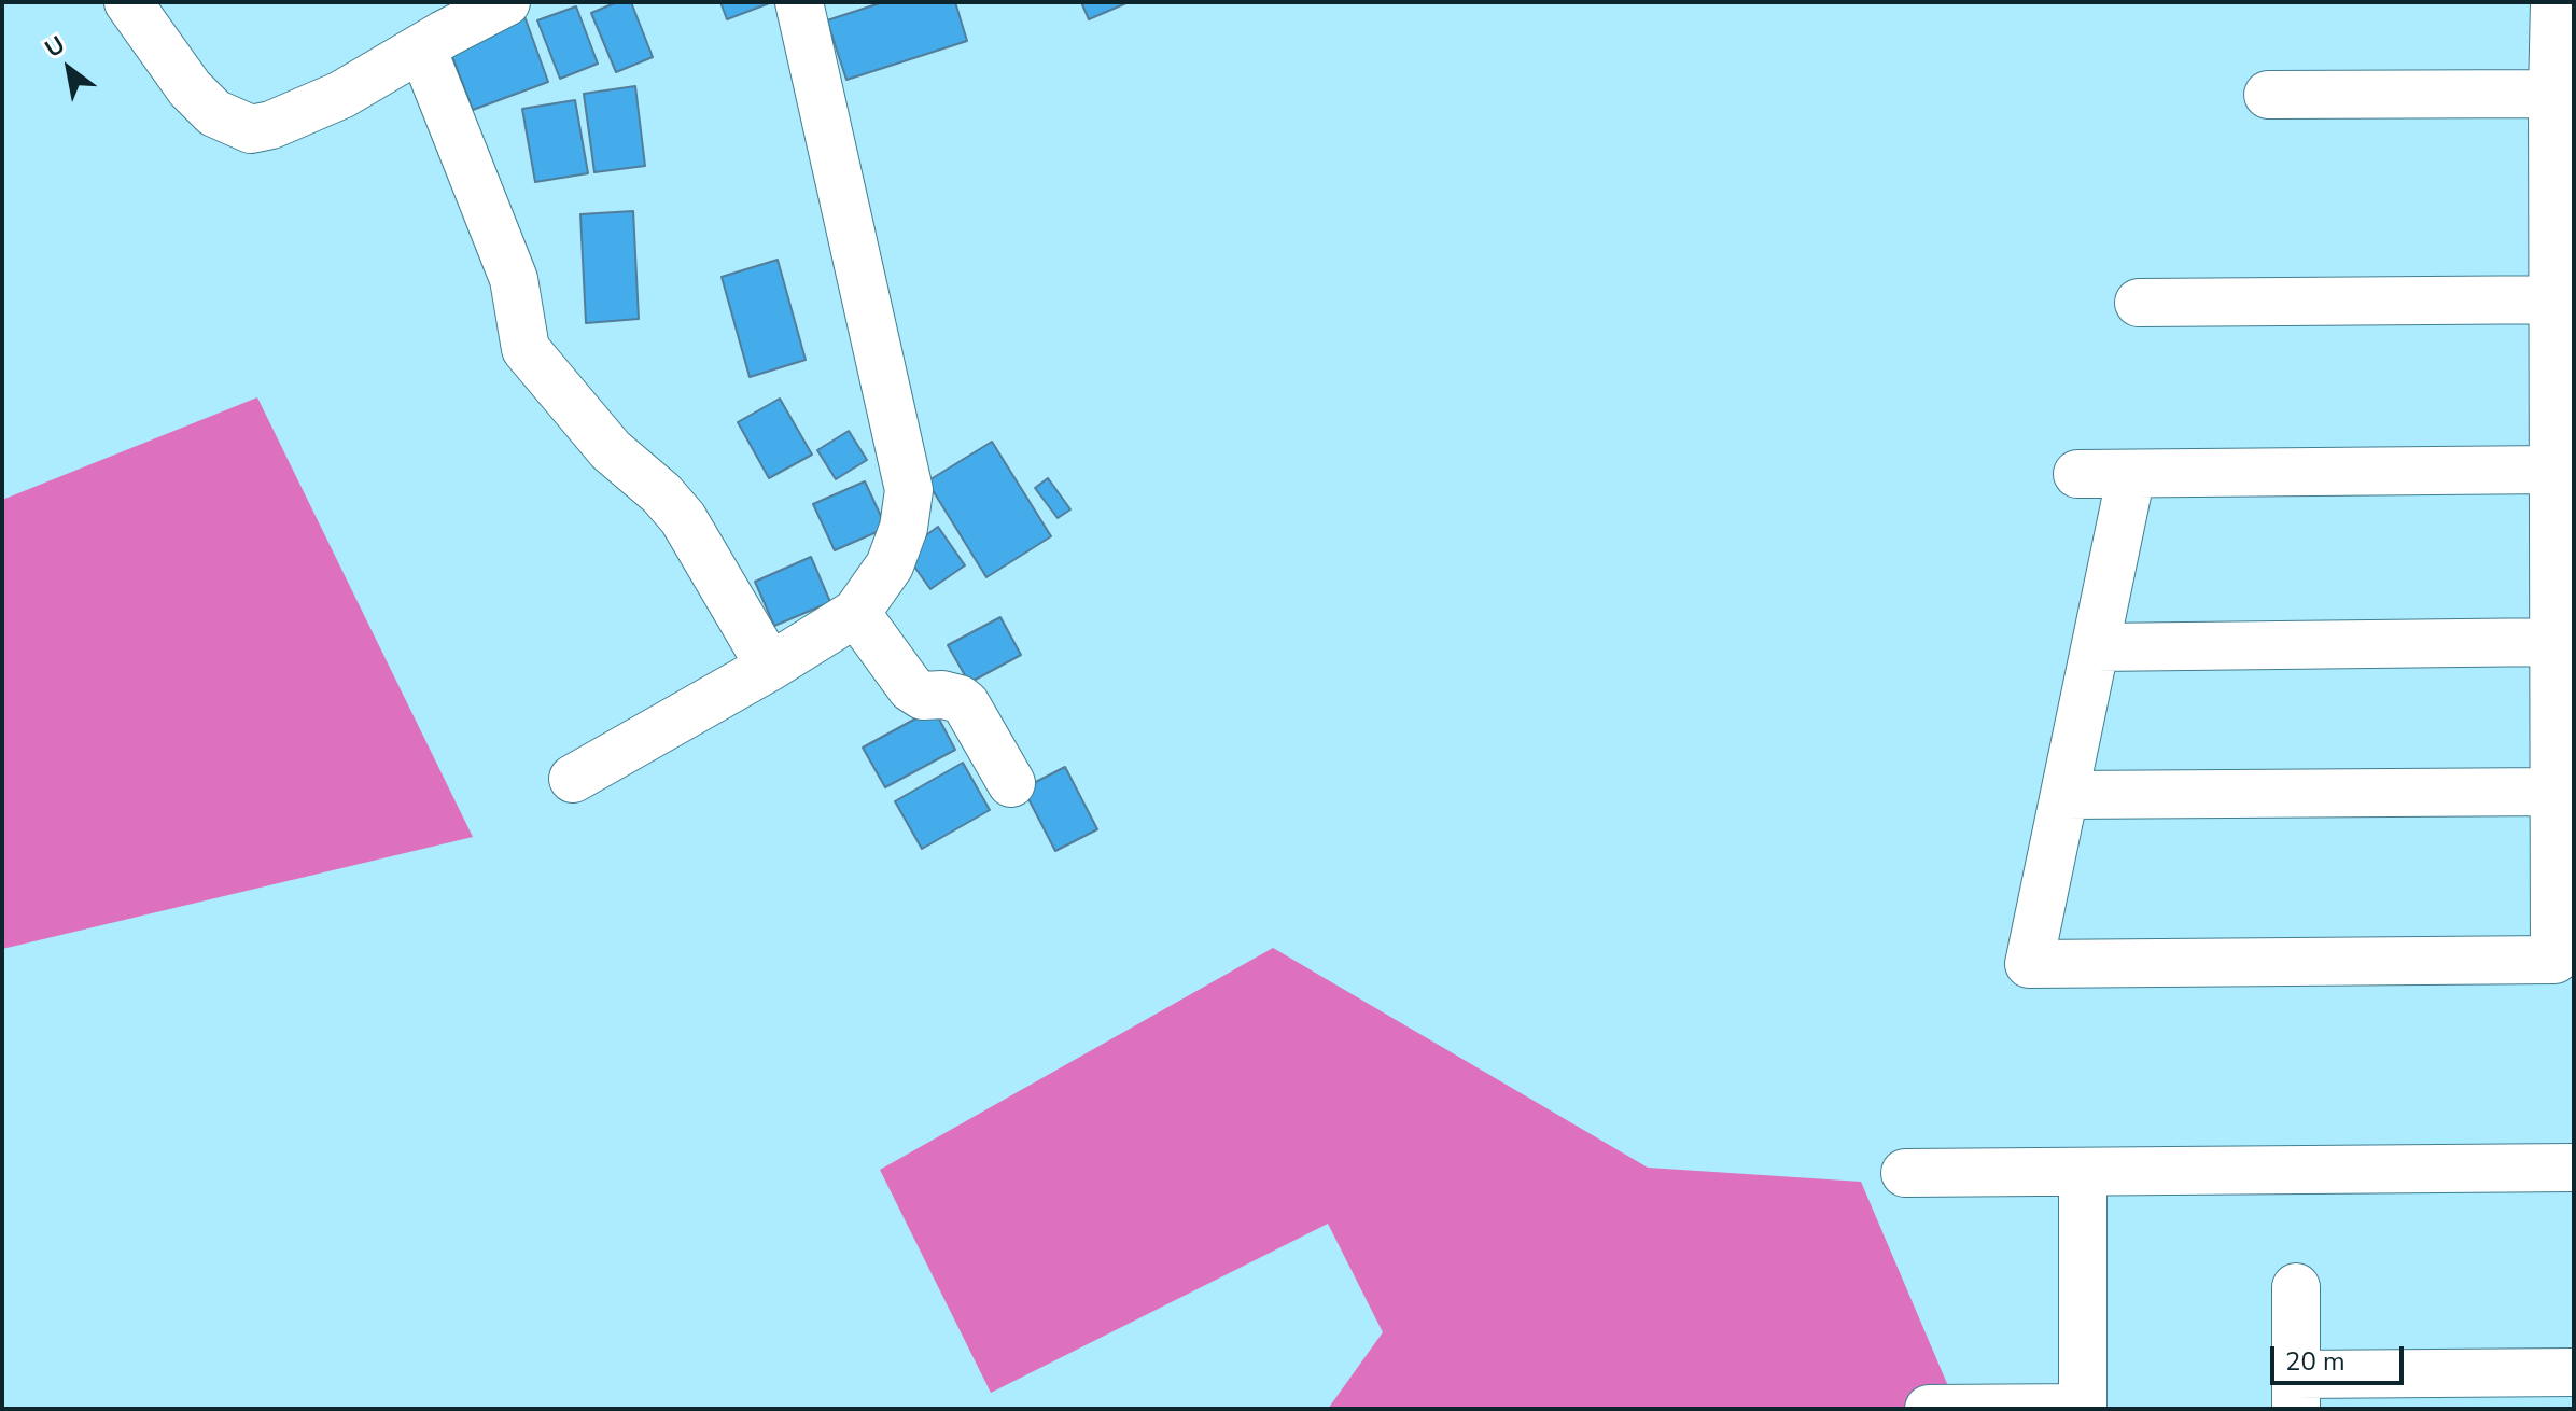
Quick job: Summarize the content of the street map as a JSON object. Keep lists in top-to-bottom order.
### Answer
{
  "scale_bar": "20 m",
  "north": "top left"
}
